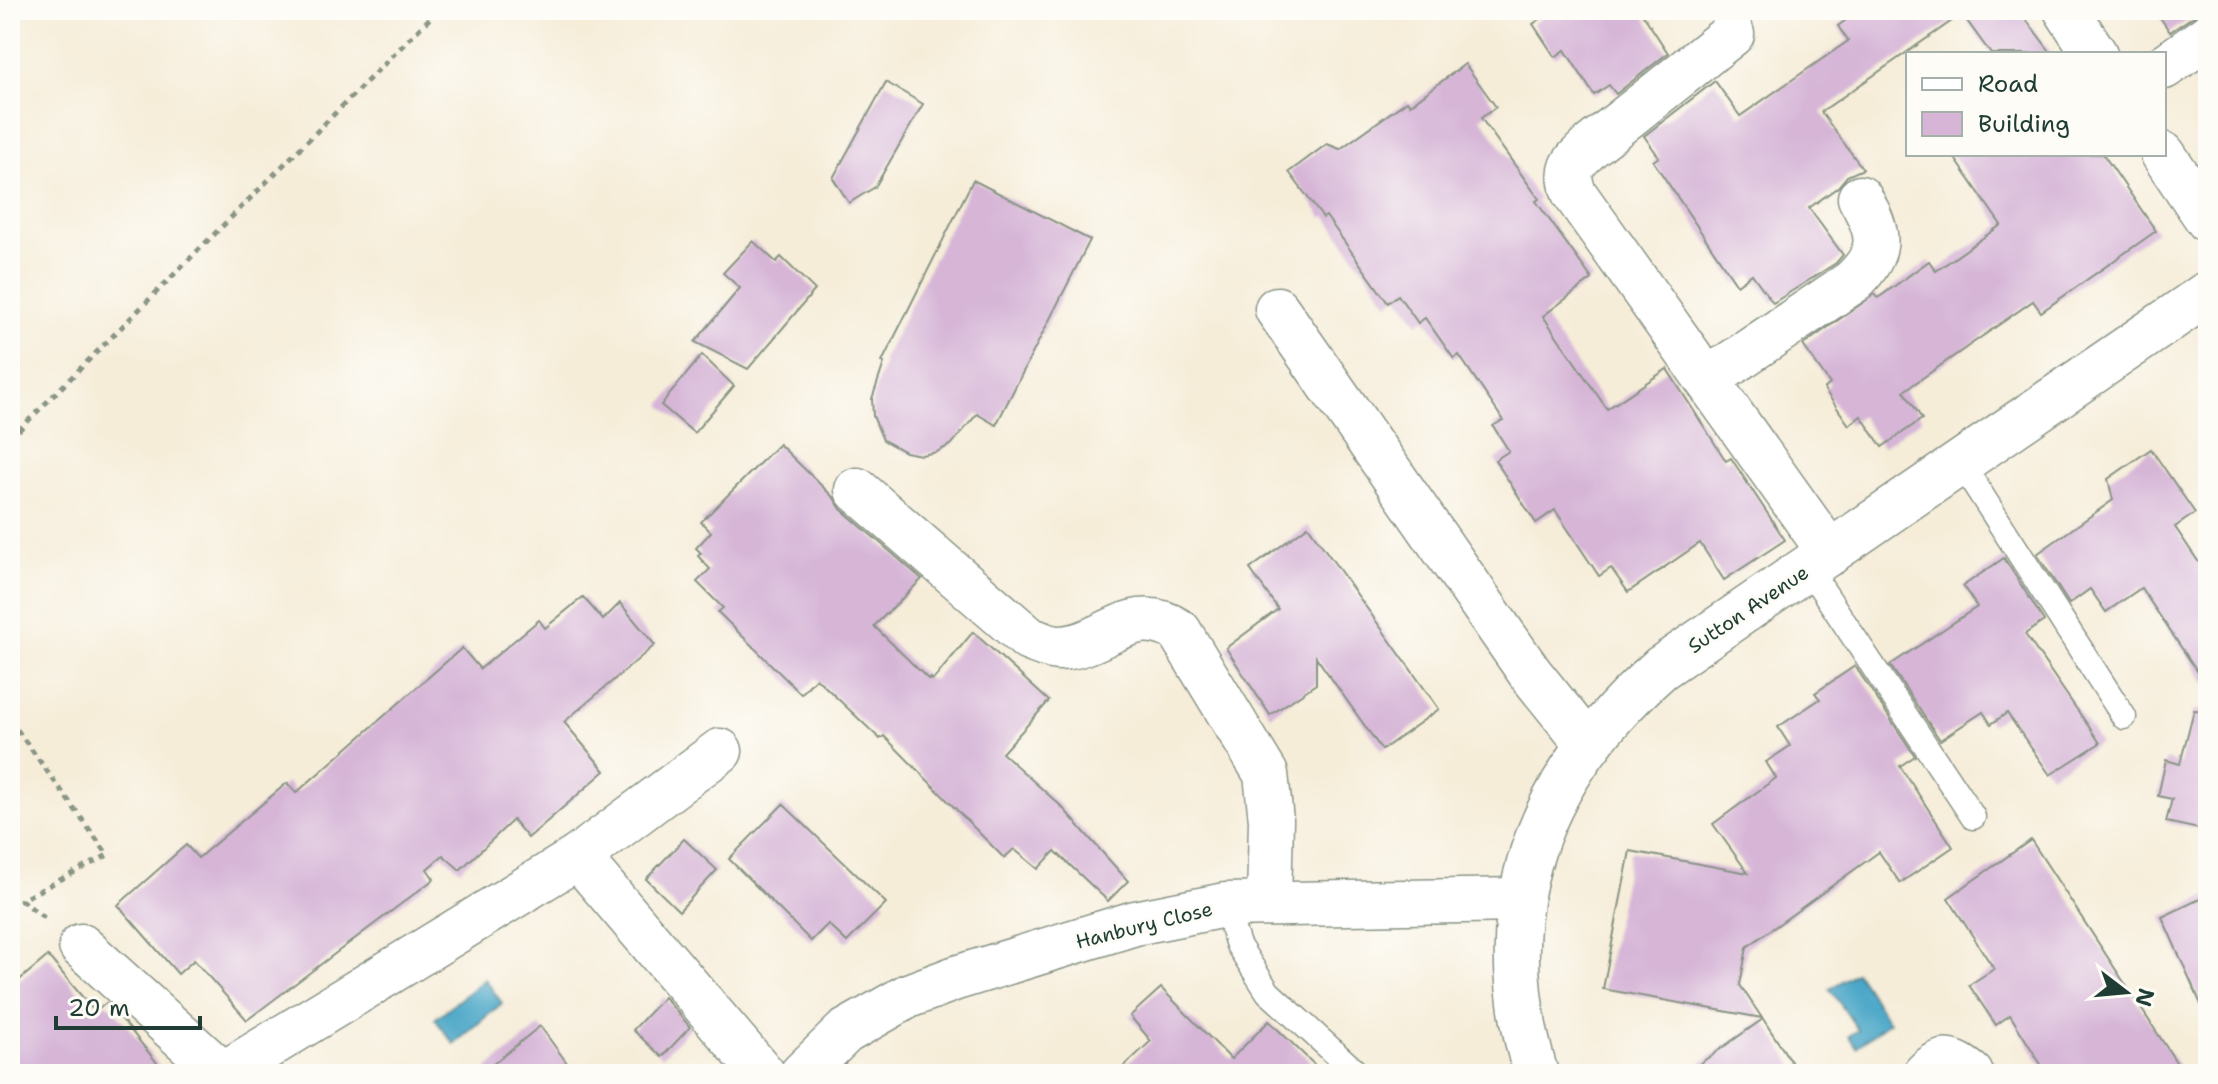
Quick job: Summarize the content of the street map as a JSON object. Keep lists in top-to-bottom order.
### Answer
{
  "streets": {
    "street": ["Sutton Avenue", "Hanbury Close"]
  },
  "crossings": [
    ["Sutton Avenue", "Hanbury Close"]
  ],
  "legend": ["Road", "Building"],
  "scale_bar": "20 m",
  "north": "right"
}
